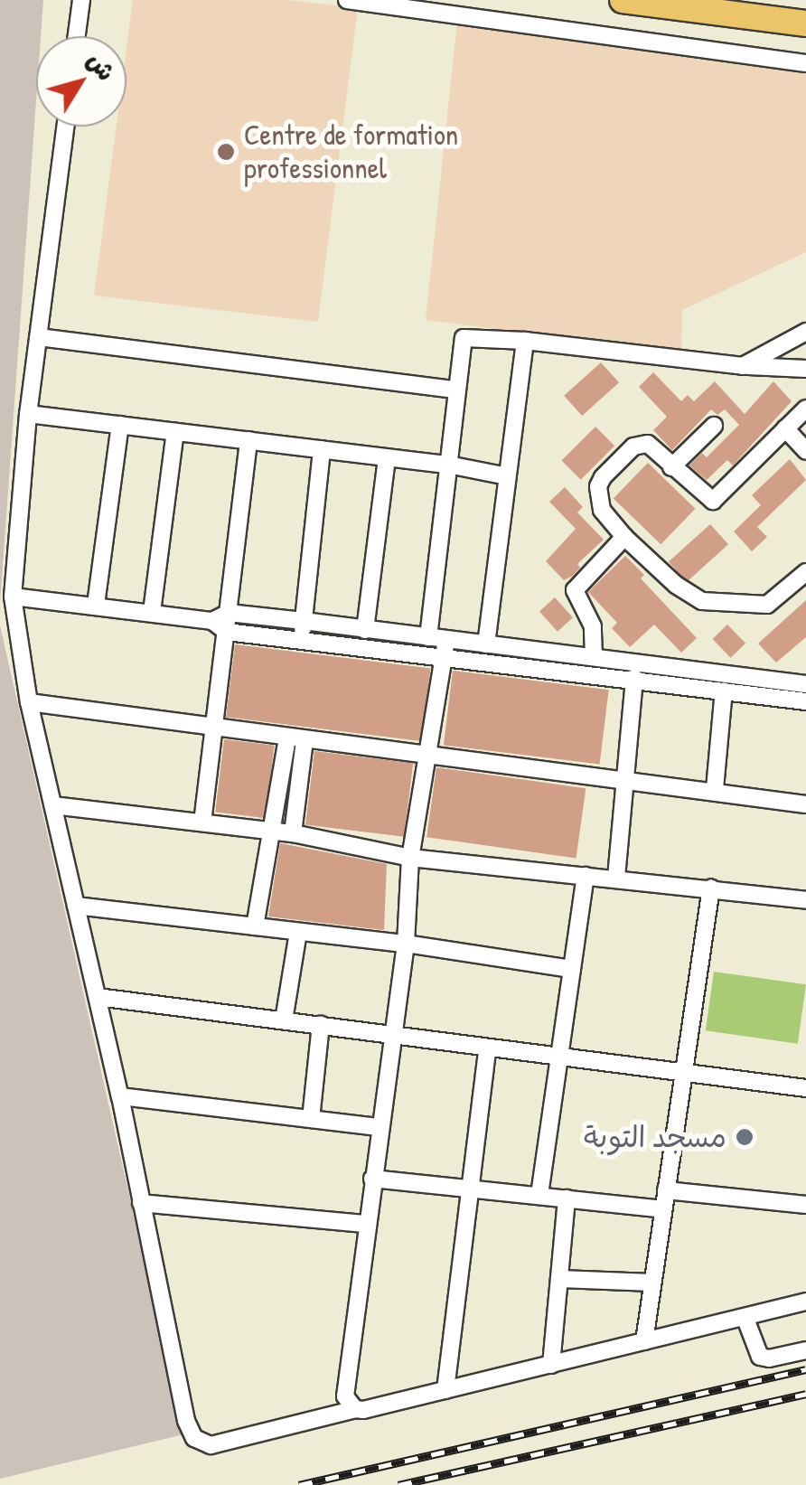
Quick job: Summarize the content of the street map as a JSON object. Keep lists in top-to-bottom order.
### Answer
{
  "places": ["Centre de formation professionnel", "مسجد التوبة"],
  "north": "top right"
}
